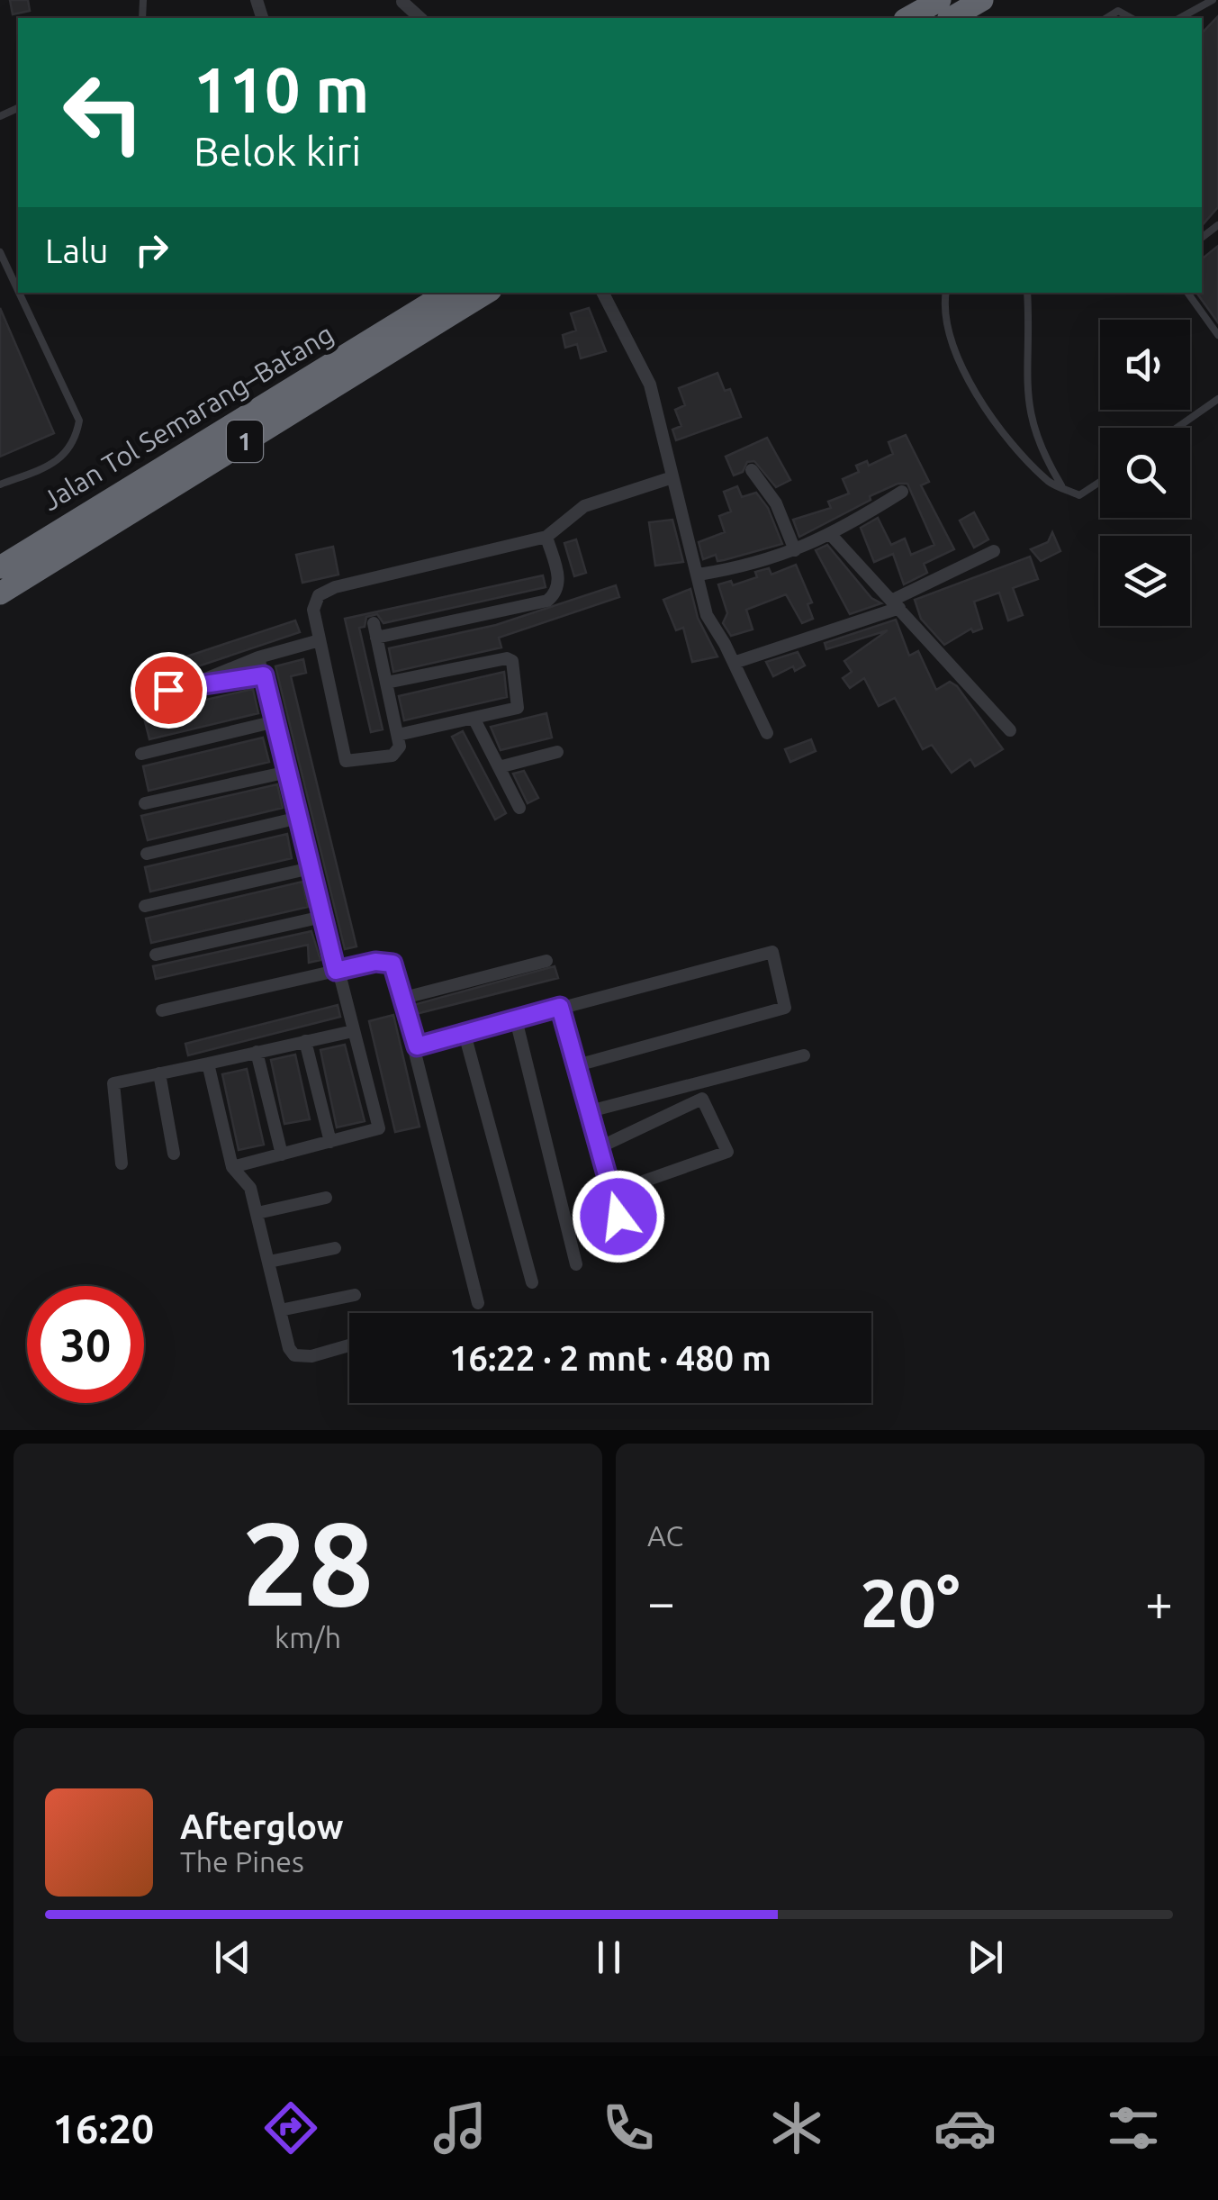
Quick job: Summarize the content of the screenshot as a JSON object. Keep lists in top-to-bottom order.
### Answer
{
  "streets": {
    "highway": ["Jalan Tol Semarang–Batang", "1"]
  },
  "page": {
    "turn": ["110 m", "Belok kiri"],
    "then": "Lalu",
    "limit": "30",
    "trip": "16:22 · 2 mnt · 480 m",
    "tile": [
      ["28", "km/h"],
      "AC"
    ],
    "heat": ["−", "20°", "+"],
    "song": ["Afterglow", "The Pines"],
    "tabs": "16:20"
  }
}
